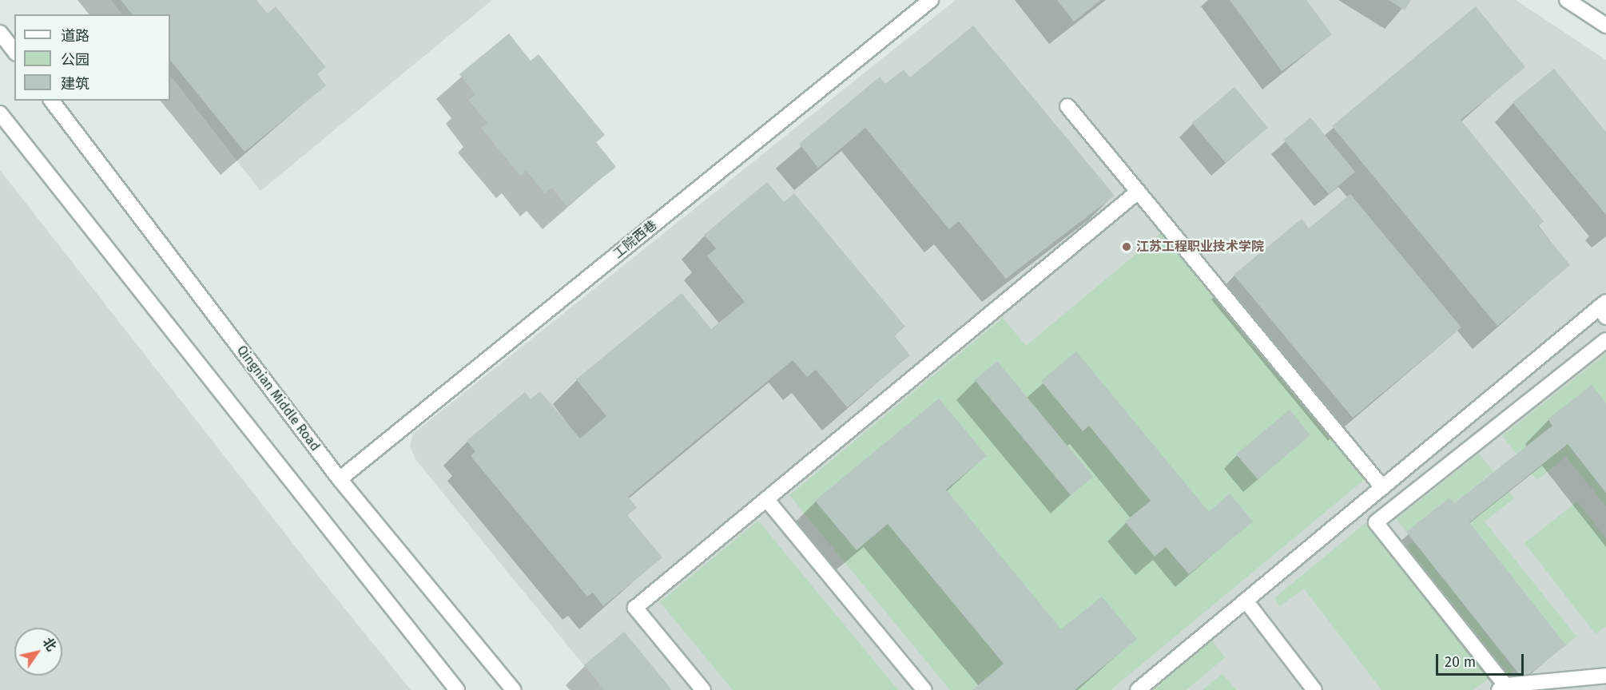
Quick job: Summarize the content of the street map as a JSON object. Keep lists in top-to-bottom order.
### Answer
{
  "streets": {
    "street": ["工院西巷", "Qingnian Middle Road"]
  },
  "crossings": [
    ["工院西巷", "Qingnian Middle Road"]
  ],
  "places": ["江苏工程职业技术学院"],
  "legend": ["道路", "公园", "建筑"],
  "scale_bar": "20 m",
  "north": "top right"
}
